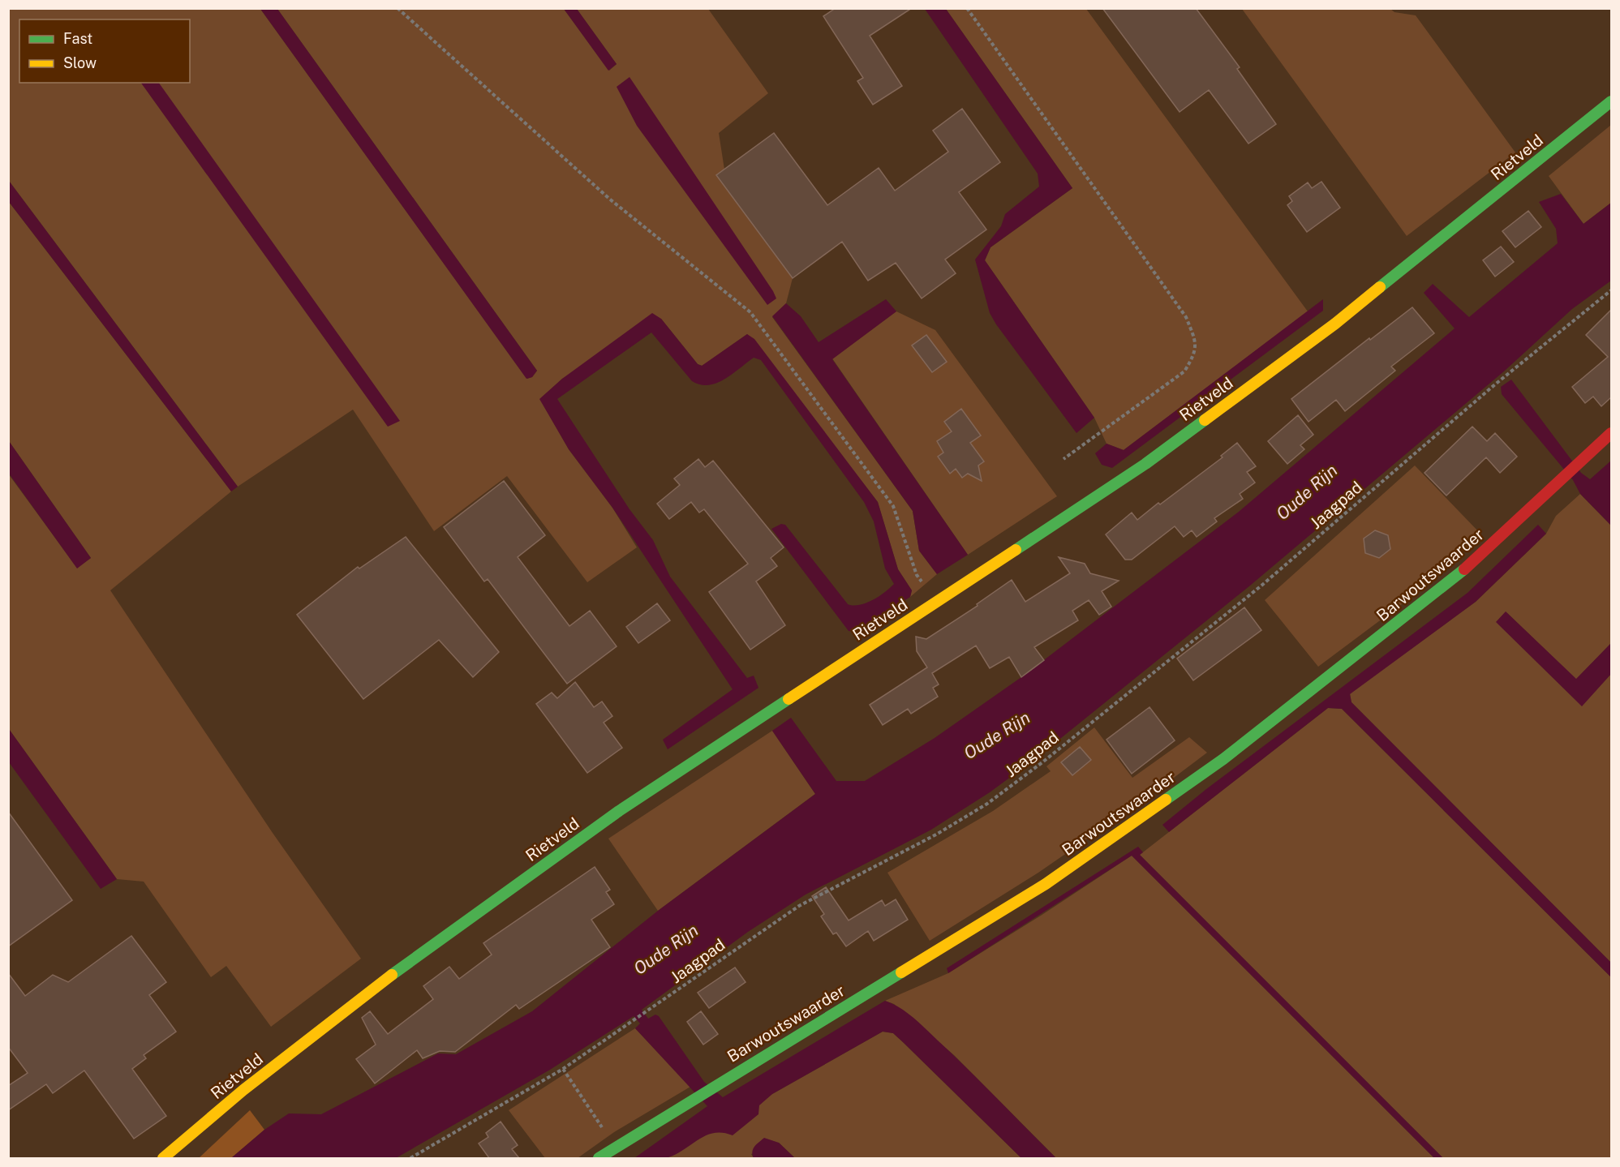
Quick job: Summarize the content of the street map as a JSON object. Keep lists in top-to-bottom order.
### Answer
{
  "streets": {
    "main road": ["Rietveld", "Barwoutswaarder"],
    "path": ["Jaagpad"]
  },
  "water": ["Oude Rijn"],
  "legend": ["Fast", "Slow"]
}
